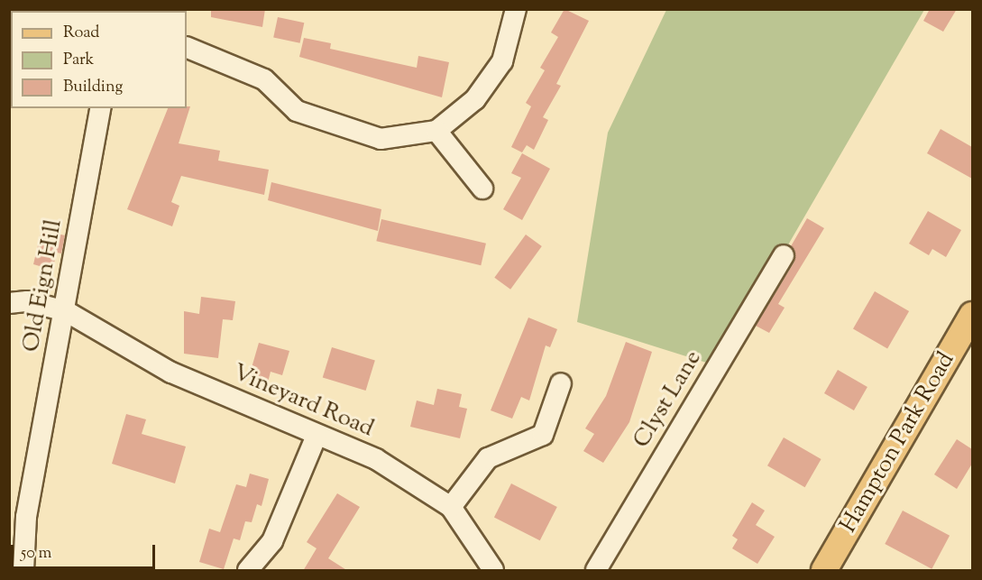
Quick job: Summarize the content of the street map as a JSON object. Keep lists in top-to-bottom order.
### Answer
{
  "streets": {
    "main road": ["Hampton Park Road"],
    "street": ["Old Eign Hill", "Clyst Lane", "Vineyard Road"]
  },
  "crossings": [
    ["Old Eign Hill", "Vineyard Road"]
  ],
  "legend": ["Road", "Park", "Building"],
  "scale_bar": "50 m"
}
